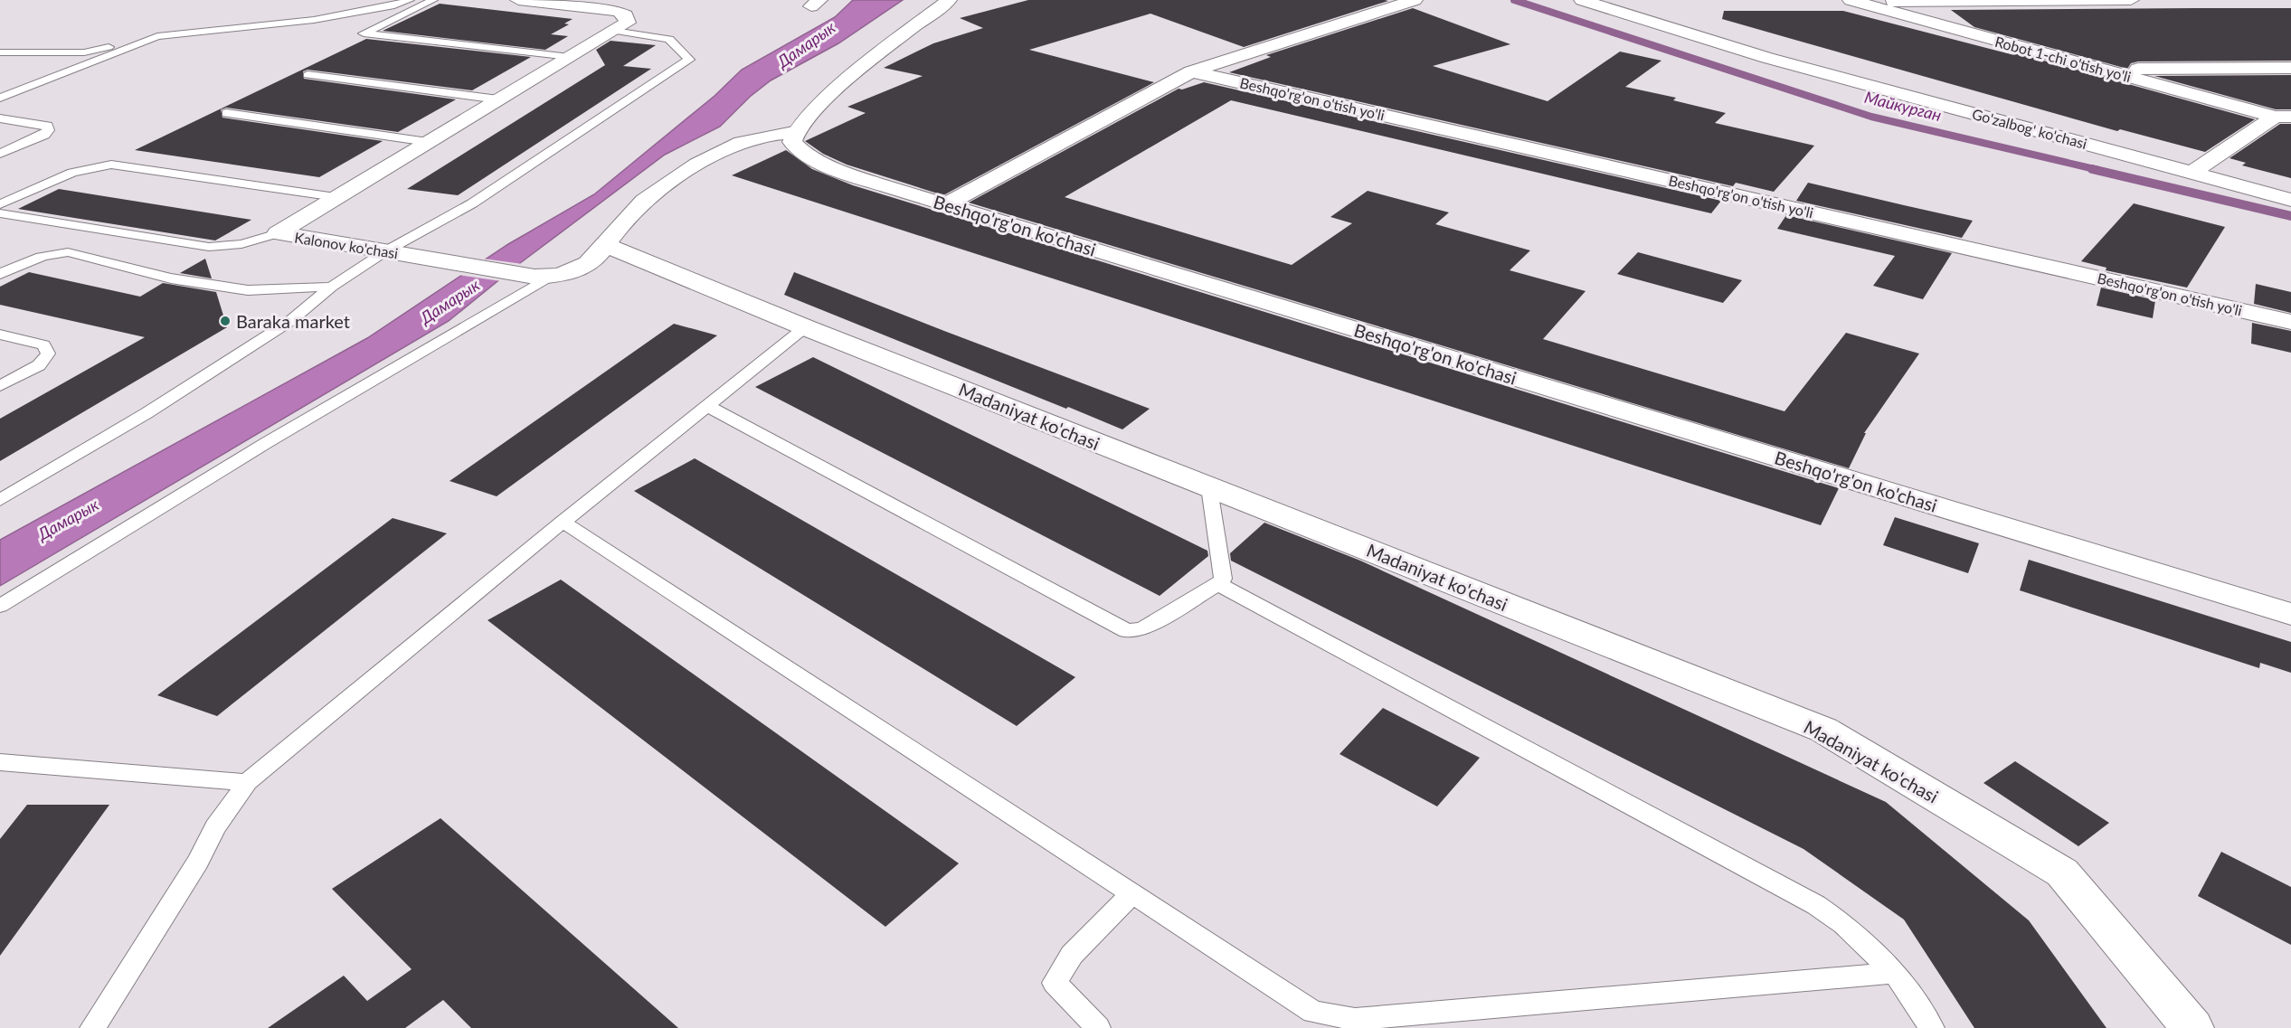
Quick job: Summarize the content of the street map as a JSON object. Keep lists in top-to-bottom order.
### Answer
{
  "streets": {
    "street": [
      "Robot 1-chi o'tish yo'li",
      "Beshqo'rg'on o'tish yo'li",
      "Go'zalbog' ko'chasi",
      "Beshqo'rg'on ko'chasi",
      "Kalonov ko'chasi",
      "Madaniyat ko'chasi"
    ]
  },
  "crossings": [
    ["Beshqo'rg'on o'tish yo'li", "Beshqo'rg'on ko'chasi"],
    ["Beshqo'rg'on ko'chasi", "Kalonov ko'chasi"],
    ["Kalonov ko'chasi", "Madaniyat ko'chasi"]
  ],
  "water": ["Дамарык", "Майкурган"],
  "places": ["Baraka market"]
}
